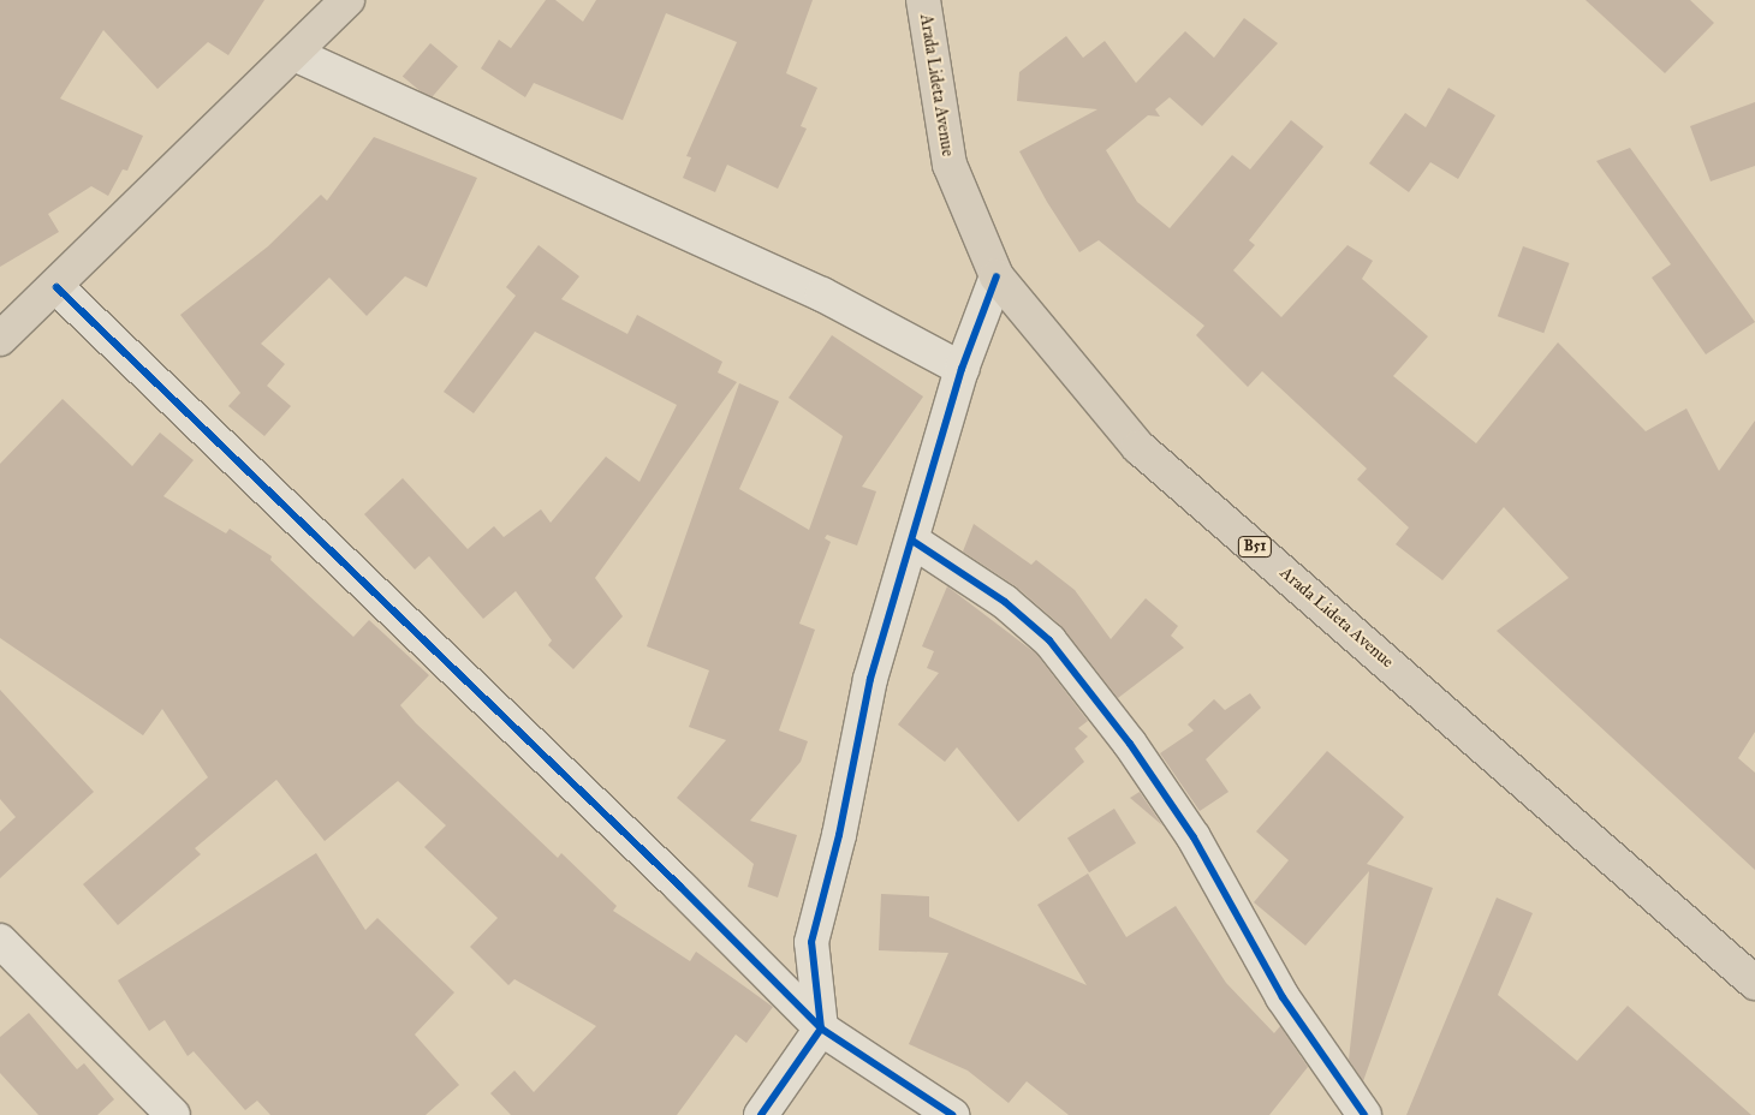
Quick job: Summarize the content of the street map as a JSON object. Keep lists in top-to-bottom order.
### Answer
{
  "streets": {
    "main road": ["Arada Lideta Avenue", "B51"]
  }
}
